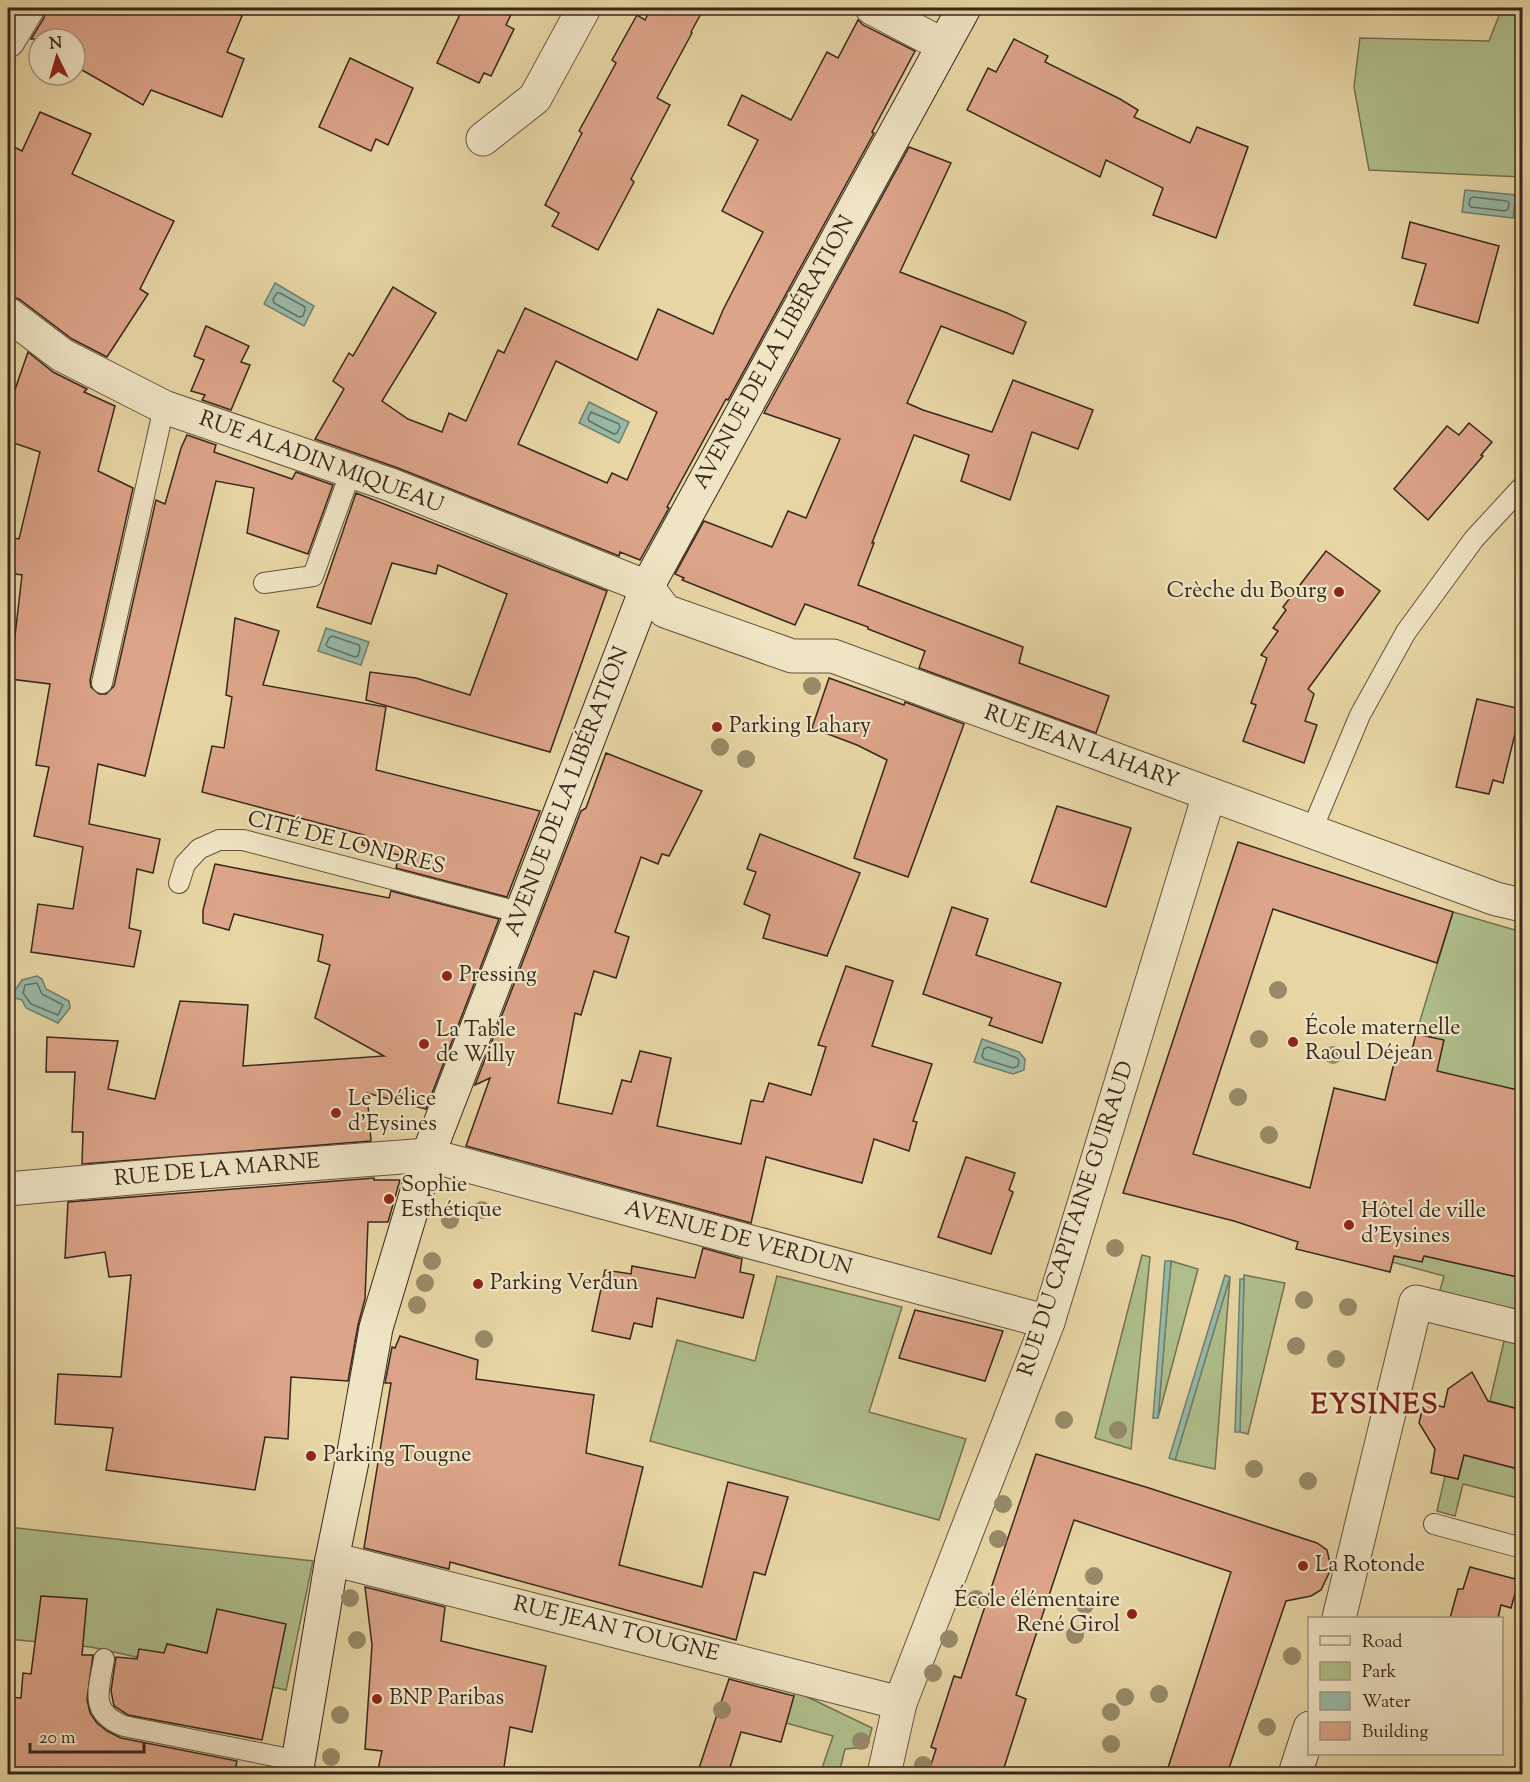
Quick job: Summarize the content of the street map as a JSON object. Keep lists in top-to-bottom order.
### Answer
{
  "streets": {
    "street": [
      "AVENUE DE LA LIBÉRATION",
      "RUE ALADIN MIQUEAU",
      "RUE JEAN LAHARY",
      "RUE DE LA MARNE",
      "RUE DU CAPITAINE GUIRAUD",
      "AVENUE DE VERDUN",
      "RUE JEAN TOUGNE"
    ],
    "lane": ["CITÉ DE LONDRES"]
  },
  "crossings": [
    ["AVENUE DE LA LIBÉRATION", "RUE ALADIN MIQUEAU"],
    ["AVENUE DE LA LIBÉRATION", "RUE JEAN LAHARY"],
    ["AVENUE DE LA LIBÉRATION", "CITÉ DE LONDRES"],
    ["AVENUE DE LA LIBÉRATION", "RUE DE LA MARNE"],
    ["AVENUE DE LA LIBÉRATION", "AVENUE DE VERDUN"],
    ["AVENUE DE LA LIBÉRATION", "RUE JEAN TOUGNE"],
    ["RUE ALADIN MIQUEAU", "RUE JEAN LAHARY"],
    ["RUE JEAN LAHARY", "RUE DU CAPITAINE GUIRAUD"],
    ["RUE DE LA MARNE", "AVENUE DE VERDUN"],
    ["RUE DU CAPITAINE GUIRAUD", "AVENUE DE VERDUN"],
    ["RUE DU CAPITAINE GUIRAUD", "RUE JEAN TOUGNE"]
  ],
  "districts": ["EYSINES"],
  "places": [
    "Crèche du Bourg",
    "Parking Lahary",
    "Pressing",
    "École maternelle Raoul Déjean",
    "La Table de Willy",
    "Le Délice d'Eysines",
    "Sophie Esthétique",
    "Hôtel de ville d'Eysines",
    "Parking Verdun",
    "Parking Tougne",
    "La Rotonde",
    "École élémentaire René Girol",
    "BNP Paribas"
  ],
  "legend": [
    "Road",
    "Park",
    "Water",
    "Building"
  ],
  "scale_bar": "20 m",
  "north": "top"
}
